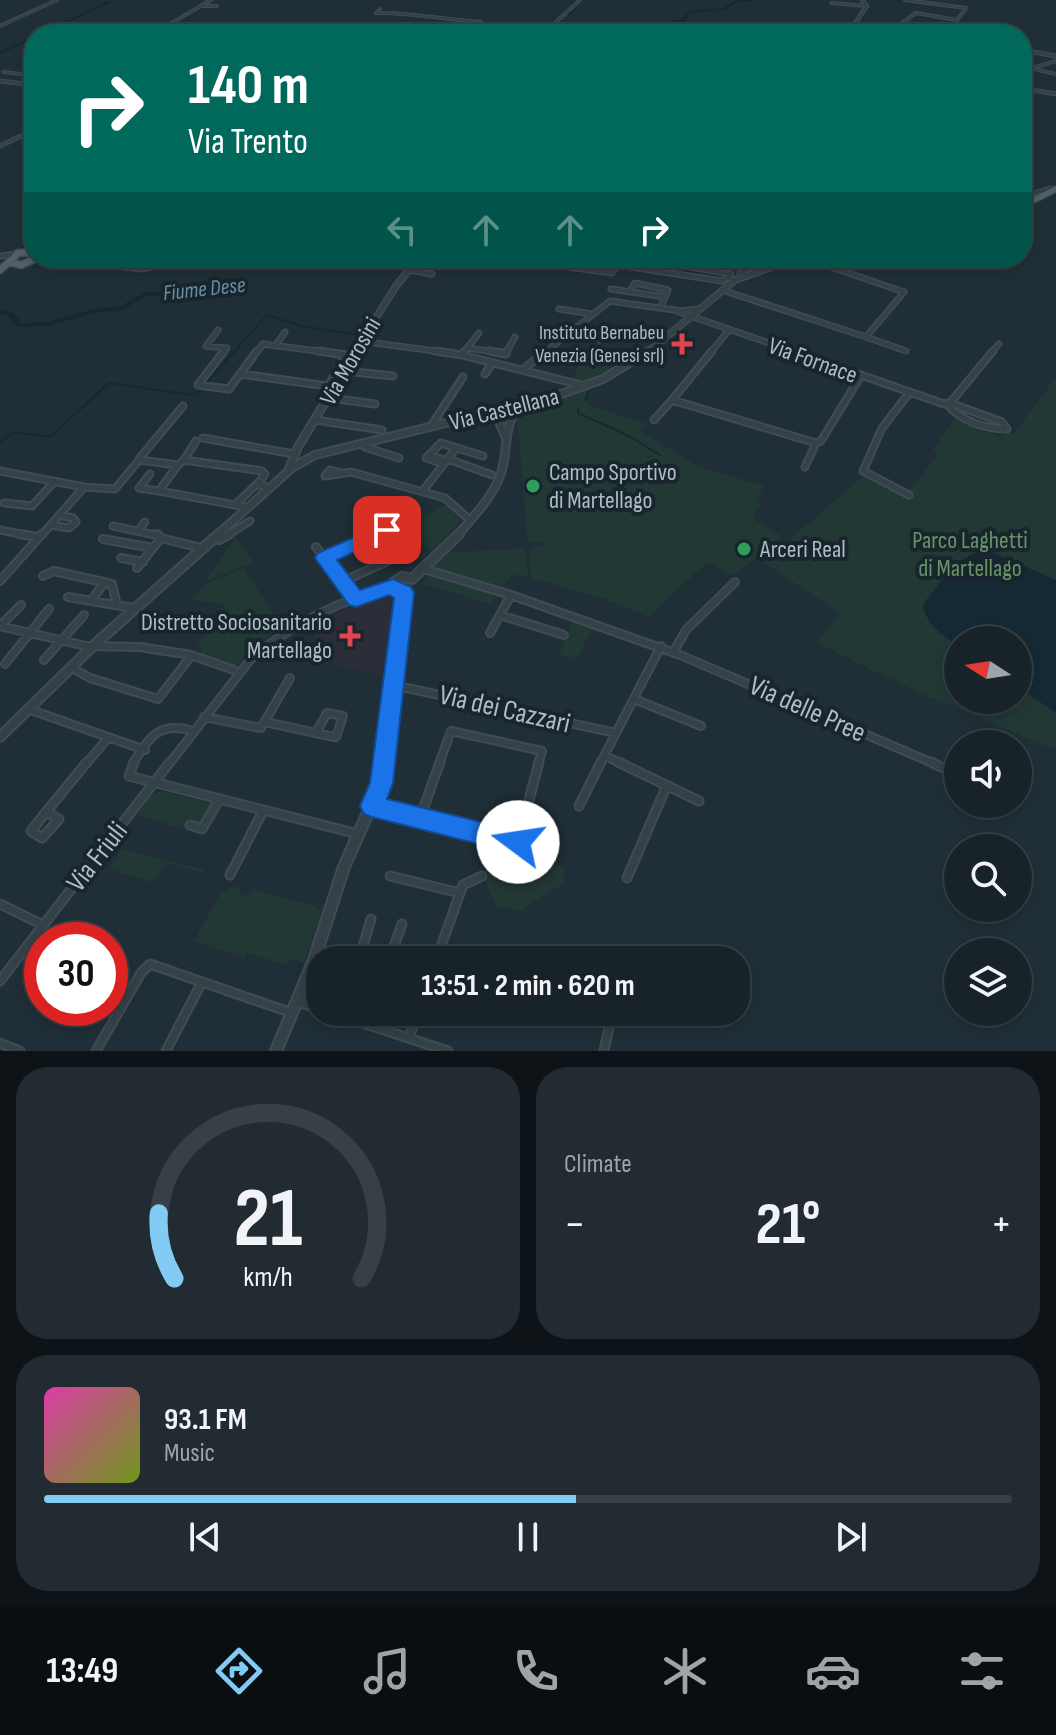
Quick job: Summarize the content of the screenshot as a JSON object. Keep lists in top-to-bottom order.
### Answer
{
  "streets": {
    "street": [
      "Via Fornace",
      "Via Morosini",
      "Via Castellana",
      "Via dei Cazzari",
      "Via delle Pree",
      "Via Friuli"
    ]
  },
  "crossings": [
    ["Via Fornace", "Via Castellana"],
    ["Via Morosini", "Via Castellana"]
  ],
  "water": ["Fiume Dese"],
  "parks": ["Parco Laghetti di Martellago"],
  "places": {
    "health": ["Instituto Bernabeu Venezia (Genesi srl)", "Distretto Sociosanitario Martellago"],
    "other": ["Campo Sportivo di Martellago", "Arceri Real"]
  },
  "north": "left",
  "page": {
    "turn": ["140 m", "Via Trento"],
    "limit": "30",
    "trip": "13:51 · 2 min · 620 m",
    "tile": "Climate",
    "heat": ["−", "21°", "+"],
    "song": ["93.1 FM", "Music"],
    "tabs": "13:49",
    "gauge": ["21", "km/h"]
  }
}
